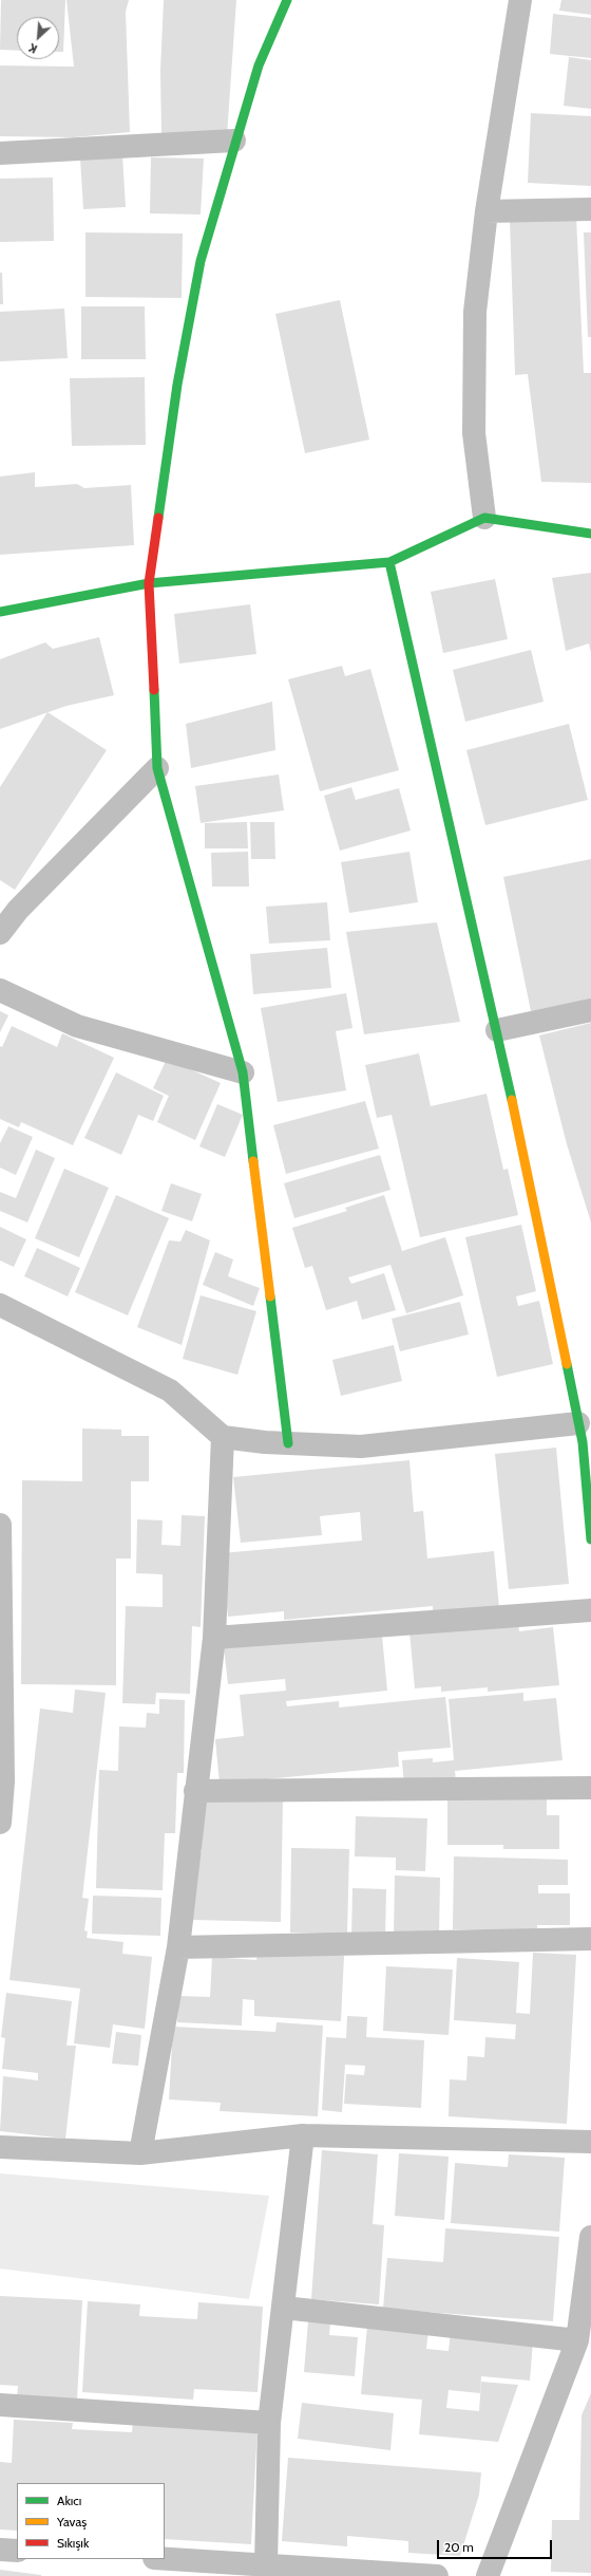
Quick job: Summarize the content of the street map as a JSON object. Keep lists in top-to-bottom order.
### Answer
{
  "legend": ["Akıcı", "Yavaş", "Sıkışık"],
  "scale_bar": "20 m",
  "north": "bottom left"
}
